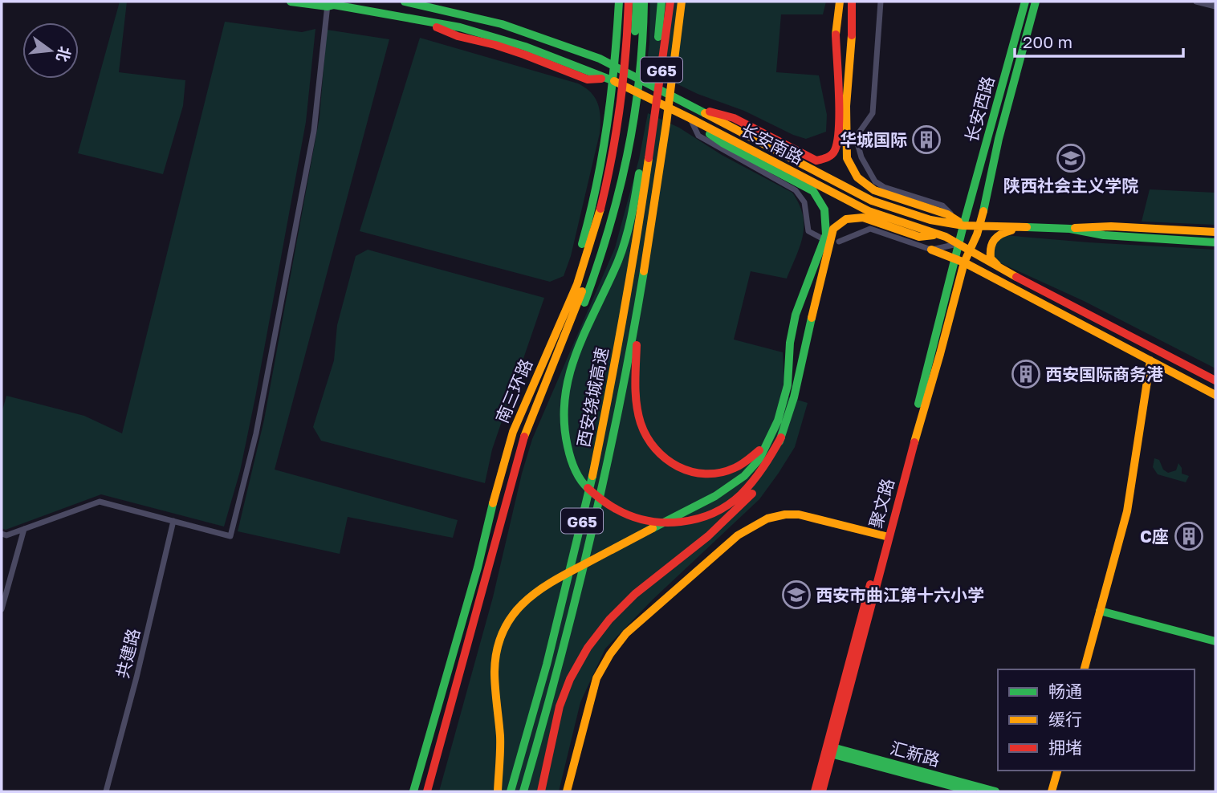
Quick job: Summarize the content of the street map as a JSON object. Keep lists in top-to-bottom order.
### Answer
{
  "streets": {
    "main road": [
      "G65",
      "长安西路",
      "长安南路",
      "南三环路",
      "西安绕城高速",
      "聚文路",
      "汇新路"
    ],
    "street": ["共建路"]
  },
  "crossings": [
    ["长安西路", "长安南路"],
    ["长安西路", "聚文路"],
    ["长安南路", "聚文路"],
    ["聚文路", "汇新路"]
  ],
  "places": {
    "building": ["华城国际", "西安国际商务港", "C座"],
    "school or university": ["陕西社会主义学院", "西安市曲江第十六小学"]
  },
  "legend": ["畅通", "缓行", "拥堵"],
  "scale_bar": "200 m",
  "north": "right"
}
